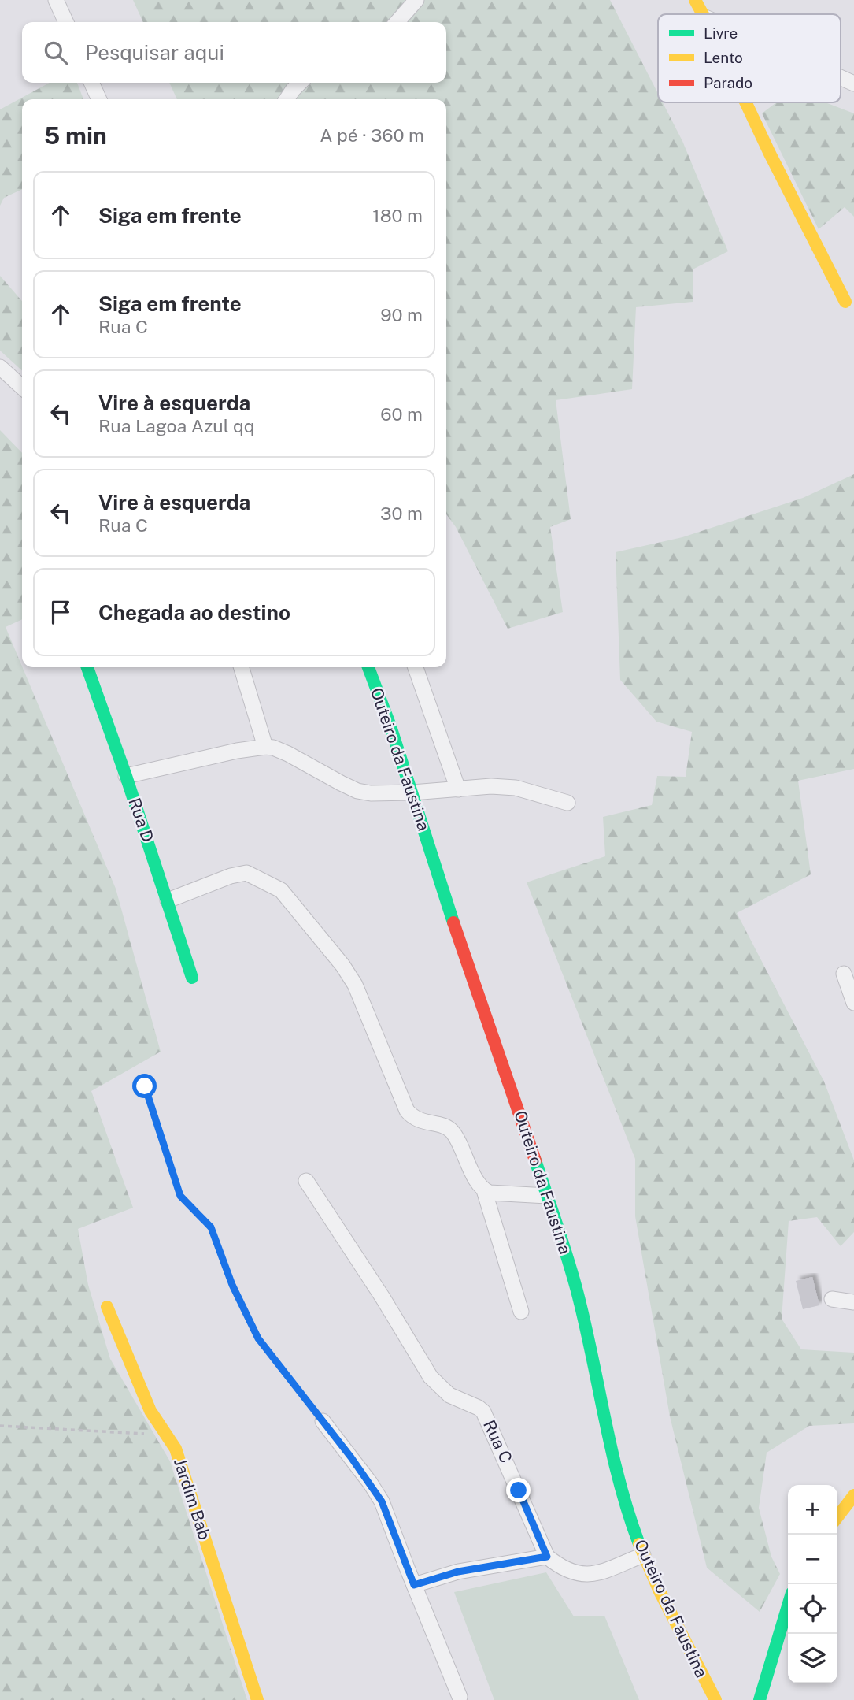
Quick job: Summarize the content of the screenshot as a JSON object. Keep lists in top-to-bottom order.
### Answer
{
  "streets": {
    "street": [
      "Outeiro da Faustina",
      "Rua D",
      "Rua C",
      "Jardim Bab"
    ]
  },
  "legend": ["Livre", "Lento", "Parado"],
  "page": {
    "search": "Pesquisar aqui",
    "heading": ["5 min", "A pé · 360 m"],
    "list": [
      ["Siga em frente", "180 m"],
      ["Siga em frente", "Rua C", "90 m"],
      ["Vire à esquerda", "Rua Lagoa Azul qq", "60 m"],
      ["Vire à esquerda", "Rua C", "30 m"],
      "Chegada ao destino"
    ],
    "map_buttons": ["+", "−"]
  }
}
